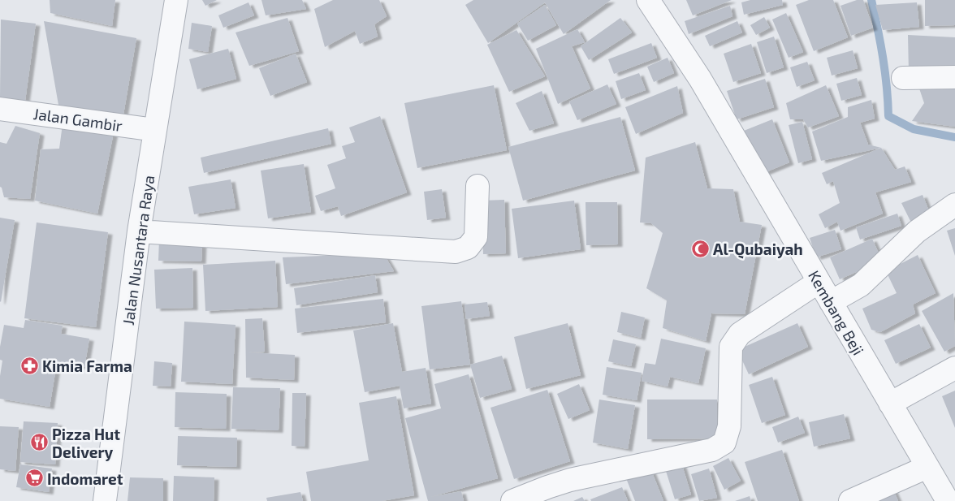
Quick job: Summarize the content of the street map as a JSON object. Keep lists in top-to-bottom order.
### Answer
{
  "streets": {
    "street": ["Jalan Gambir", "Jalan Nusantara Raya", "Kembang Beji"]
  },
  "crossings": [
    ["Jalan Gambir", "Jalan Nusantara Raya"]
  ],
  "places": {
    "mosque": ["Al-Qubaiyah"],
    "pharmacy": ["Kimia Farma"],
    "restaurant": ["Pizza Hut Delivery"],
    "supermarket": ["Indomaret"]
  }
}
